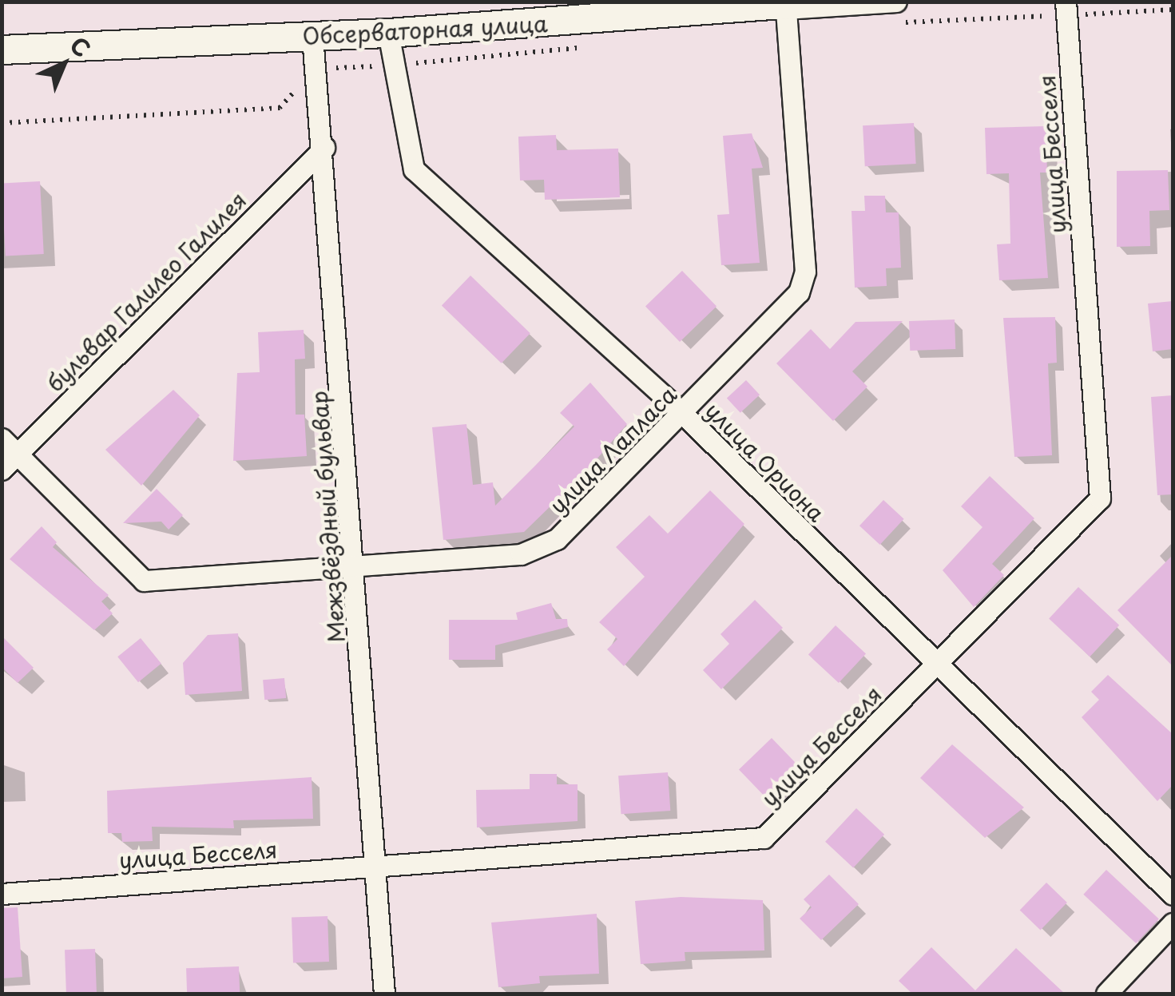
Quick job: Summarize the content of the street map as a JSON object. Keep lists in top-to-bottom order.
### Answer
{
  "streets": {
    "main road": ["Обсерваторная улица"],
    "street": [
      "улица Бесселя",
      "бульвар Галилео Галилея",
      "улица Лапласа",
      "улица Ориона",
      "Межзвёздный бульвар"
    ]
  },
  "crossings": [
    ["Обсерваторная улица", "улица Лапласа"],
    ["Обсерваторная улица", "улица Ориона"],
    ["Обсерваторная улица", "Межзвёздный бульвар"],
    ["улица Бесселя", "улица Ориона"],
    ["улица Бесселя", "Межзвёздный бульвар"],
    ["бульвар Галилео Галилея", "улица Лапласа"],
    ["бульвар Галилео Галилея", "Межзвёздный бульвар"],
    ["улица Лапласа", "улица Ориона"],
    ["улица Лапласа", "Межзвёздный бульвар"]
  ],
  "north": "top right"
}
